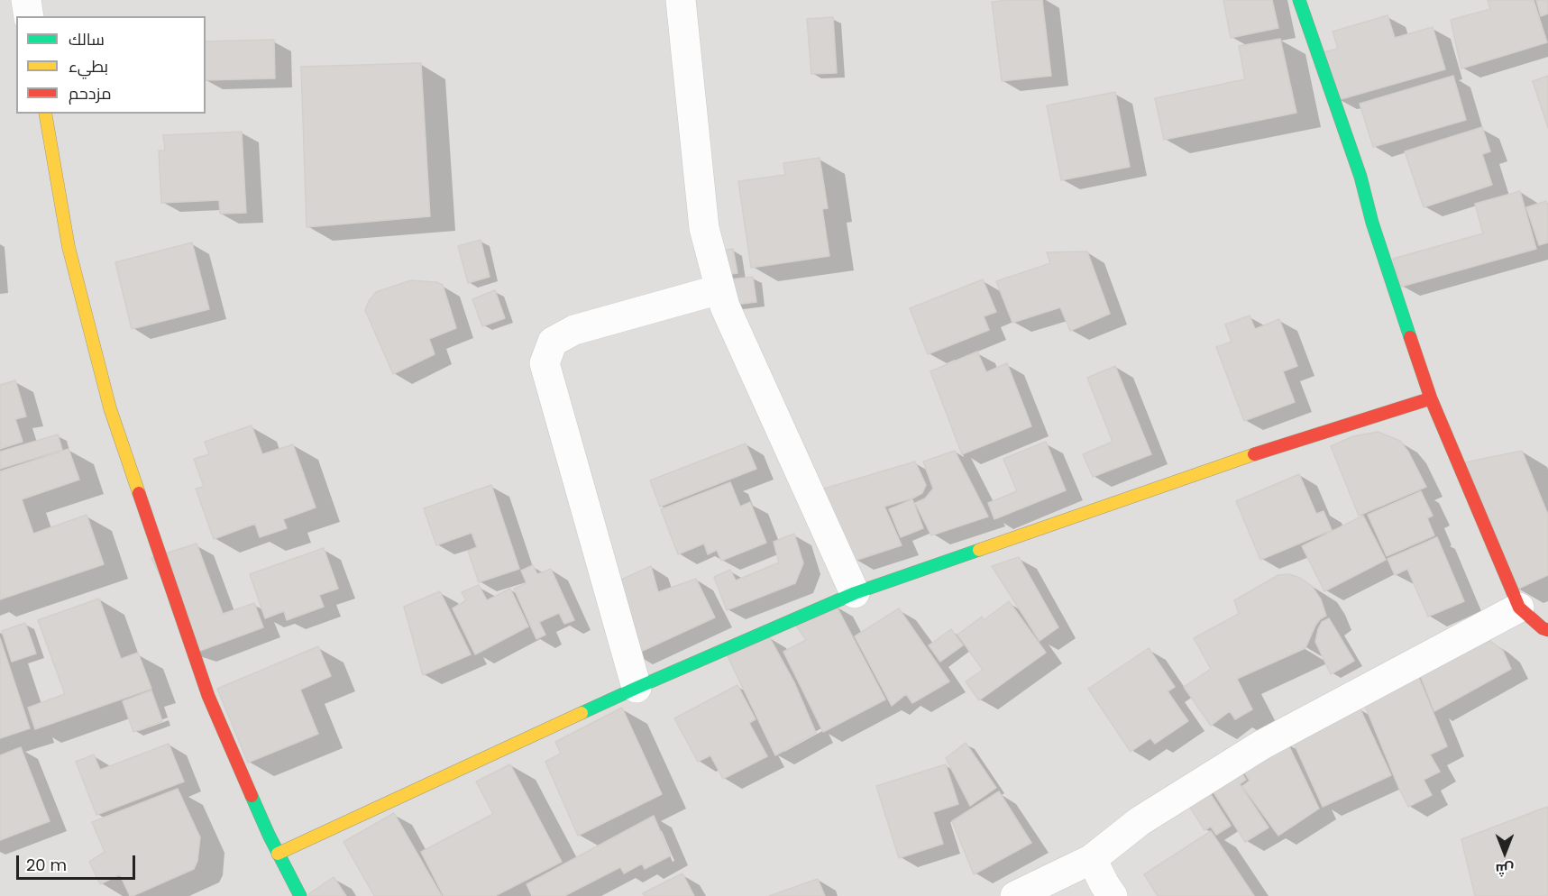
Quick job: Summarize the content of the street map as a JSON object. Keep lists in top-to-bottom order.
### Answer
{
  "legend": ["سالك", "بطيء", "مزدحم"],
  "scale_bar": "20 m",
  "north": "bottom"
}
